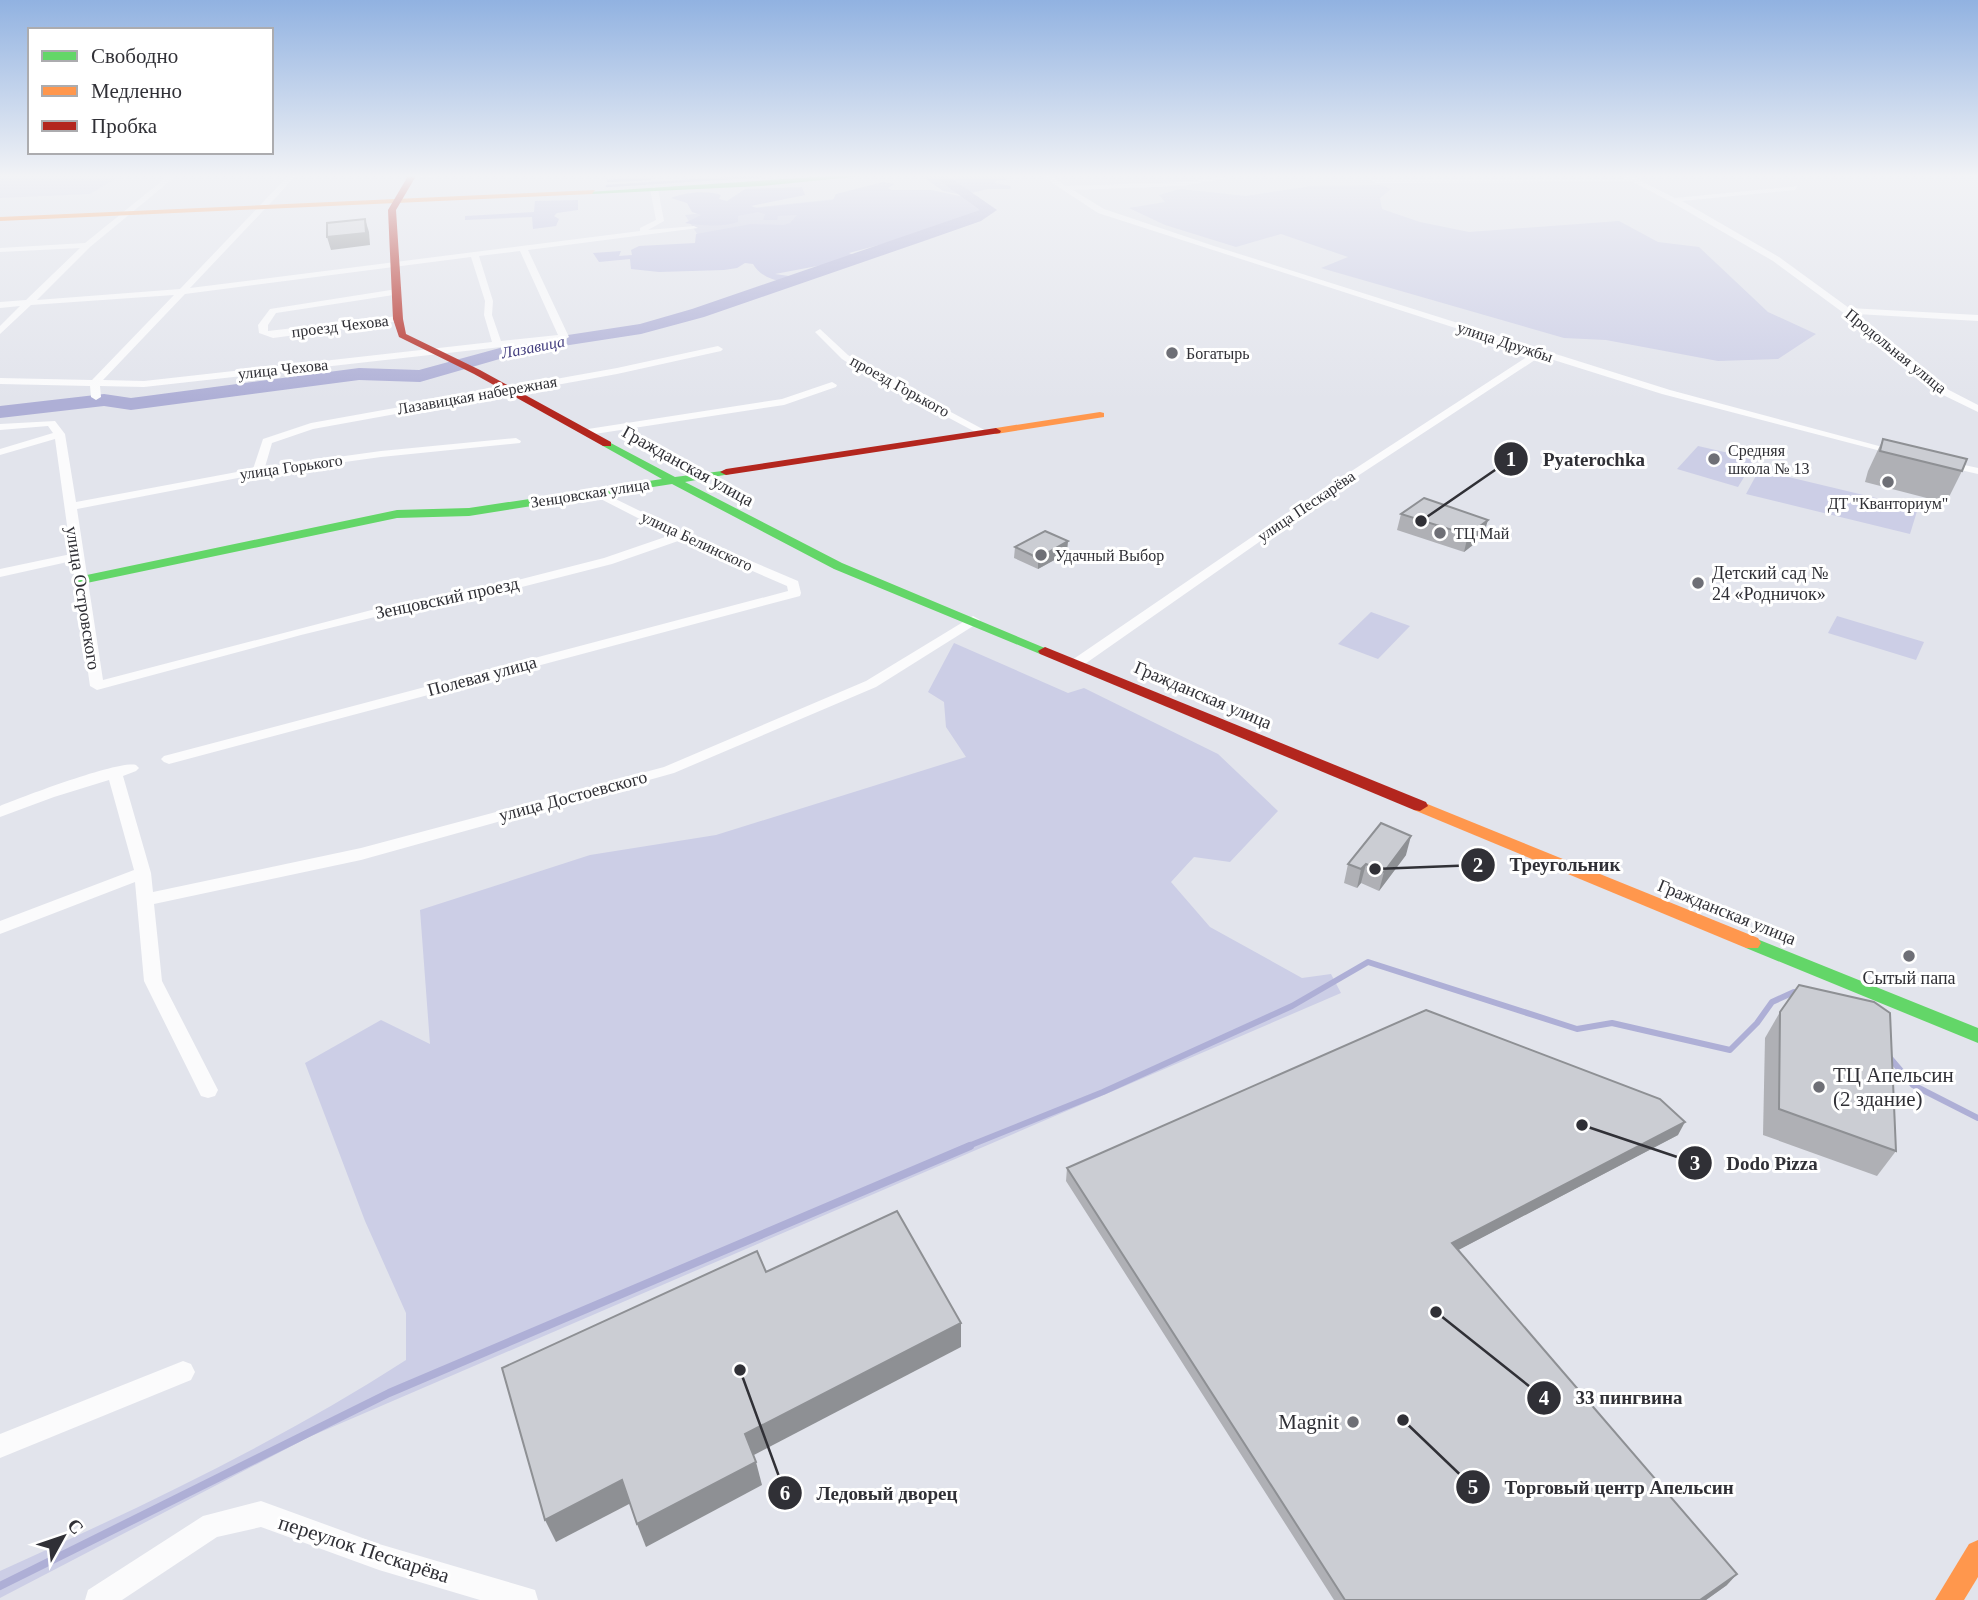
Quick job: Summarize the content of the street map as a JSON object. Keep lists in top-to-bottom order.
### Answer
{
  "streets": {
    "main road": ["Гражданская улица", "Зенцовская улица"],
    "street": [
      "проезд Чехова",
      "улица Дружбы",
      "Продольная улица",
      "улица Чехова",
      "проезд Горького",
      "Лазавицкая набережная",
      "улица Горького",
      "улица Пескарёва",
      "улица Белинского",
      "улица Островского",
      "Зенцовский проезд",
      "Полевая улица",
      "улица Достоевского",
      "переулок Пескарёва"
    ]
  },
  "crossings": [
    ["проезд Чехова", "Гражданская улица"],
    ["улица Дружбы", "улица Пескарёва"],
    ["улица Чехова", "Гражданская улица"],
    ["проезд Горького", "Зенцовская улица"],
    ["Лазавицкая набережная", "Гражданская улица"],
    ["Лазавицкая набережная", "улица Горького"],
    ["Гражданская улица", "Зенцовская улица"],
    ["Гражданская улица", "улица Пескарёва"],
    ["Гражданская улица", "улица Достоевского"],
    ["улица Горького", "улица Островского"],
    ["Зенцовская улица", "улица Белинского"],
    ["Зенцовская улица", "улица Островского"],
    ["улица Белинского", "Зенцовский проезд"],
    ["улица Белинского", "Полевая улица"],
    ["улица Островского", "Зенцовский проезд"]
  ],
  "water": ["Лазавица"],
  "places": [
    "Богатырь",
    "Средняя школа № 13",
    "ДТ \"Кванториум\"",
    "Pyaterochka",
    "ТЦ Май",
    "Удачный Выбор",
    "Детский сад № 24 «Родничок»",
    "Треугольник",
    "Сытый папа",
    "ТЦ Апельсин (2 здание)",
    "Dodo Pizza",
    "33 пингвина",
    "Ледовый дворец",
    "Торговый центр Апельсин",
    "Magnit"
  ],
  "legend": ["Свободно", "Медленно", "Пробка"],
  "north": "top right"
}
